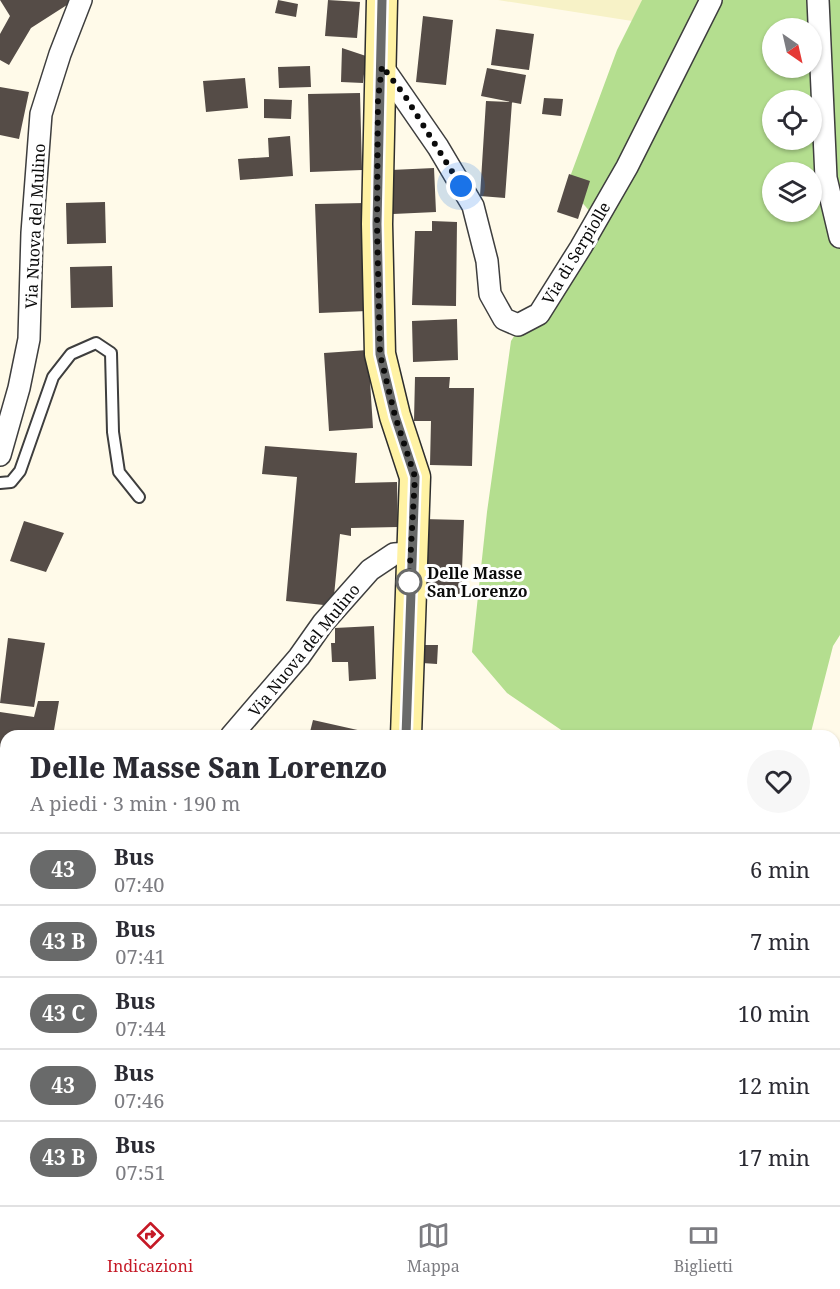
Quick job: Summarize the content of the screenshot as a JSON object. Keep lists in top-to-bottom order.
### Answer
{
  "streets": {
    "street": ["Via Nuova del Mulino", "Via di Serpiolle"]
  },
  "places": ["Delle Masse San Lorenzo"],
  "lines": ["bus line 43"],
  "north": "bottom right",
  "page": {
    "heading": ["Delle Masse San Lorenzo", "A piedi · 3 min · 190 m"],
    "list": [
      {
        "mark": "43",
        "name": "Bus",
        "note": "07:40",
        "value": "6 min"
      },
      {
        "mark": "43 B",
        "name": "Bus",
        "note": "07:41",
        "value": "7 min"
      },
      {
        "mark": "43 C",
        "name": "Bus",
        "note": "07:44",
        "value": "10 min"
      },
      {
        "mark": "43",
        "name": "Bus",
        "note": "07:46",
        "value": "12 min"
      },
      {
        "mark": "43 B",
        "name": "Bus",
        "note": "07:51",
        "value": "17 min"
      }
    ],
    "tabs": ["Indicazioni", "Mappa", "Biglietti"]
  }
}
